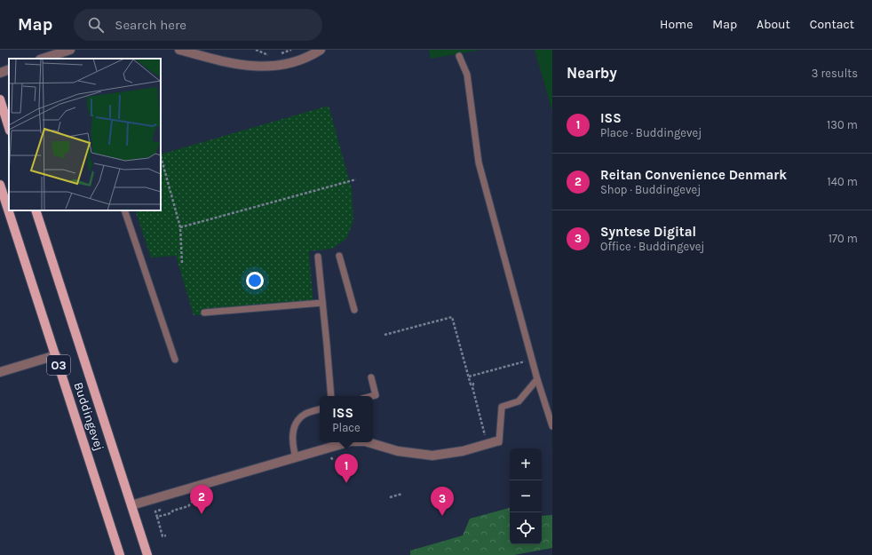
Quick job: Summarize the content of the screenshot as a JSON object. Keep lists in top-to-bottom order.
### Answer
{
  "streets": {
    "main road": ["O3", "Buddingevej"]
  },
  "page": {
    "header": "Map",
    "search": "Search here",
    "nav": [
      "Home",
      "Map",
      "About",
      "Contact"
    ],
    "heading": ["Nearby", "3 results"],
    "list": [
      {
        "mark": "1",
        "name": "ISS",
        "note": "Place · Buddingevej",
        "value": "130 m"
      },
      {
        "mark": "2",
        "name": "Reitan Convenience Denmark",
        "note": "Shop · Buddingevej",
        "value": "140 m"
      },
      {
        "mark": "3",
        "name": "Syntese Digital",
        "note": "Office · Buddingevej",
        "value": "170 m"
      }
    ],
    "popup": ["ISS", "Place"],
    "map_buttons": ["+", "−"],
    "pins": ["1", "2", "3"]
  }
}
